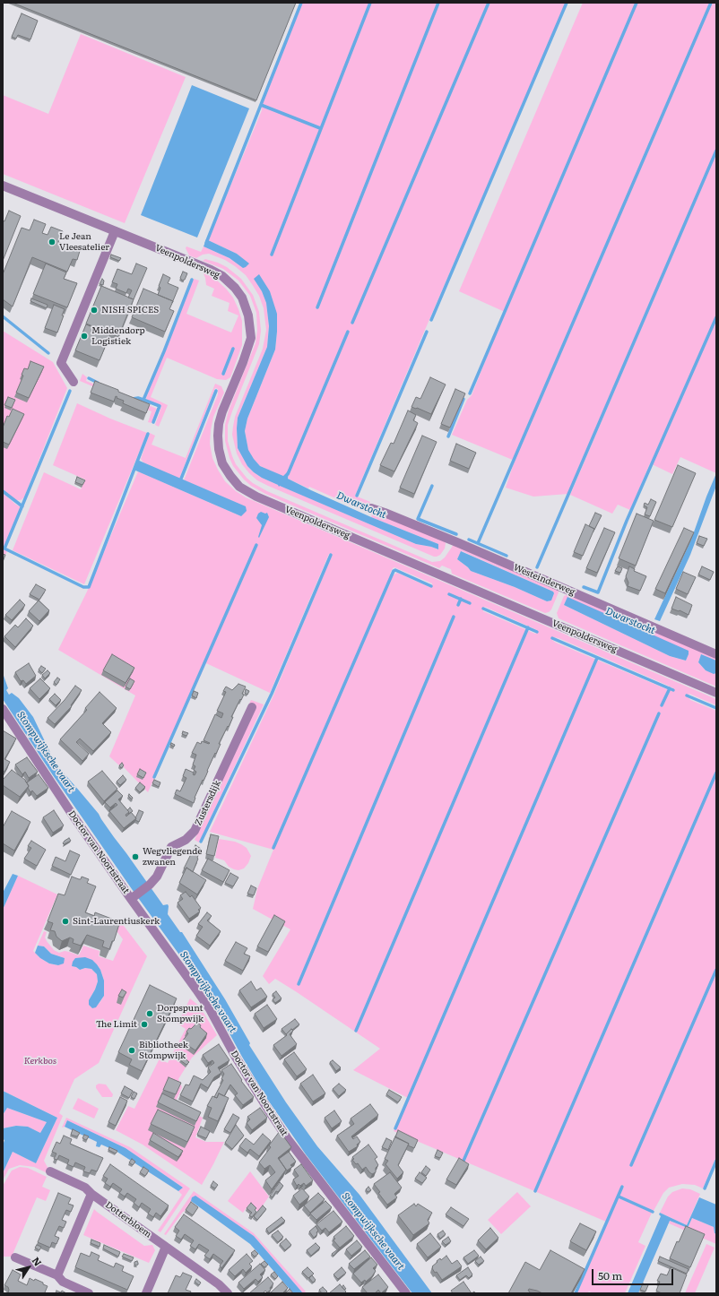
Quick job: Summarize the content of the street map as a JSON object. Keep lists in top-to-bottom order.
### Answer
{
  "streets": {
    "street": [
      "Veenpoldersweg",
      "Westeinderweg",
      "Zustersdijk",
      "Doctor van Noortstraat",
      "Dotterbloem"
    ]
  },
  "crossings": [
    ["Zustersdijk", "Doctor van Noortstraat"]
  ],
  "water": ["Dwarstocht", "Stompwijksche vaart"],
  "parks": ["Kerkbos"],
  "places": [
    "Le Jean Vleesatelier",
    "NISH SPICES",
    "Middendorp Logistiek",
    "Wegvliegende zwanen",
    "Sint-Laurentiuskerk",
    "Dorpspunt Stompwijk",
    "The Limit",
    "Bibliotheek Stompwijk"
  ],
  "scale_bar": "50 m",
  "north": "top right"
}
